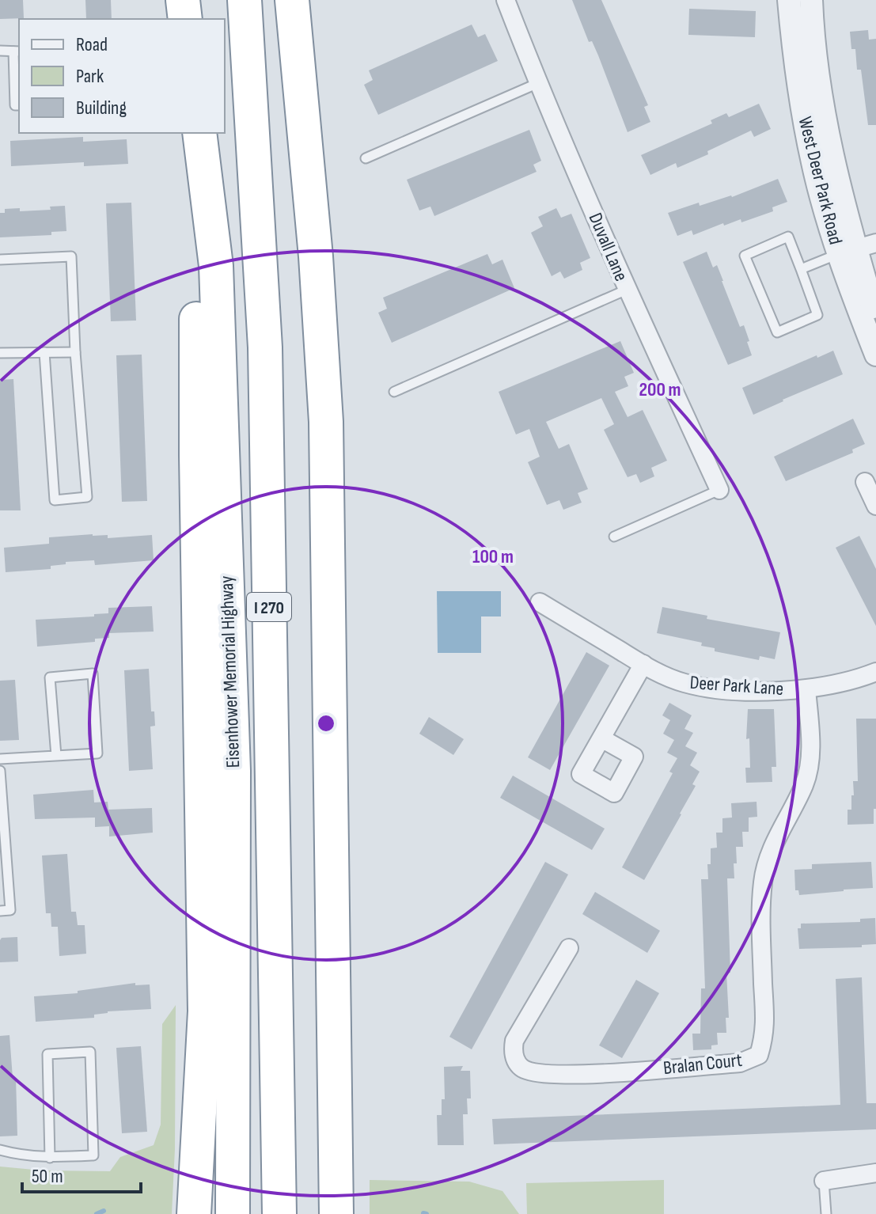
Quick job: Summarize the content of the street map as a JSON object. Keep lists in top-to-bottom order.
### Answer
{
  "streets": {
    "highway": ["I 270", "Eisenhower Memorial Highway"],
    "street": [
      "West Deer Park Road",
      "Duvall Lane",
      "Deer Park Lane",
      "Bralan Court"
    ]
  },
  "crossings": [
    ["Deer Park Lane", "Bralan Court"]
  ],
  "legend": ["Road", "Park", "Building"],
  "scale_bar": "50 m",
  "rings": ["200 m", "100 m"]
}
